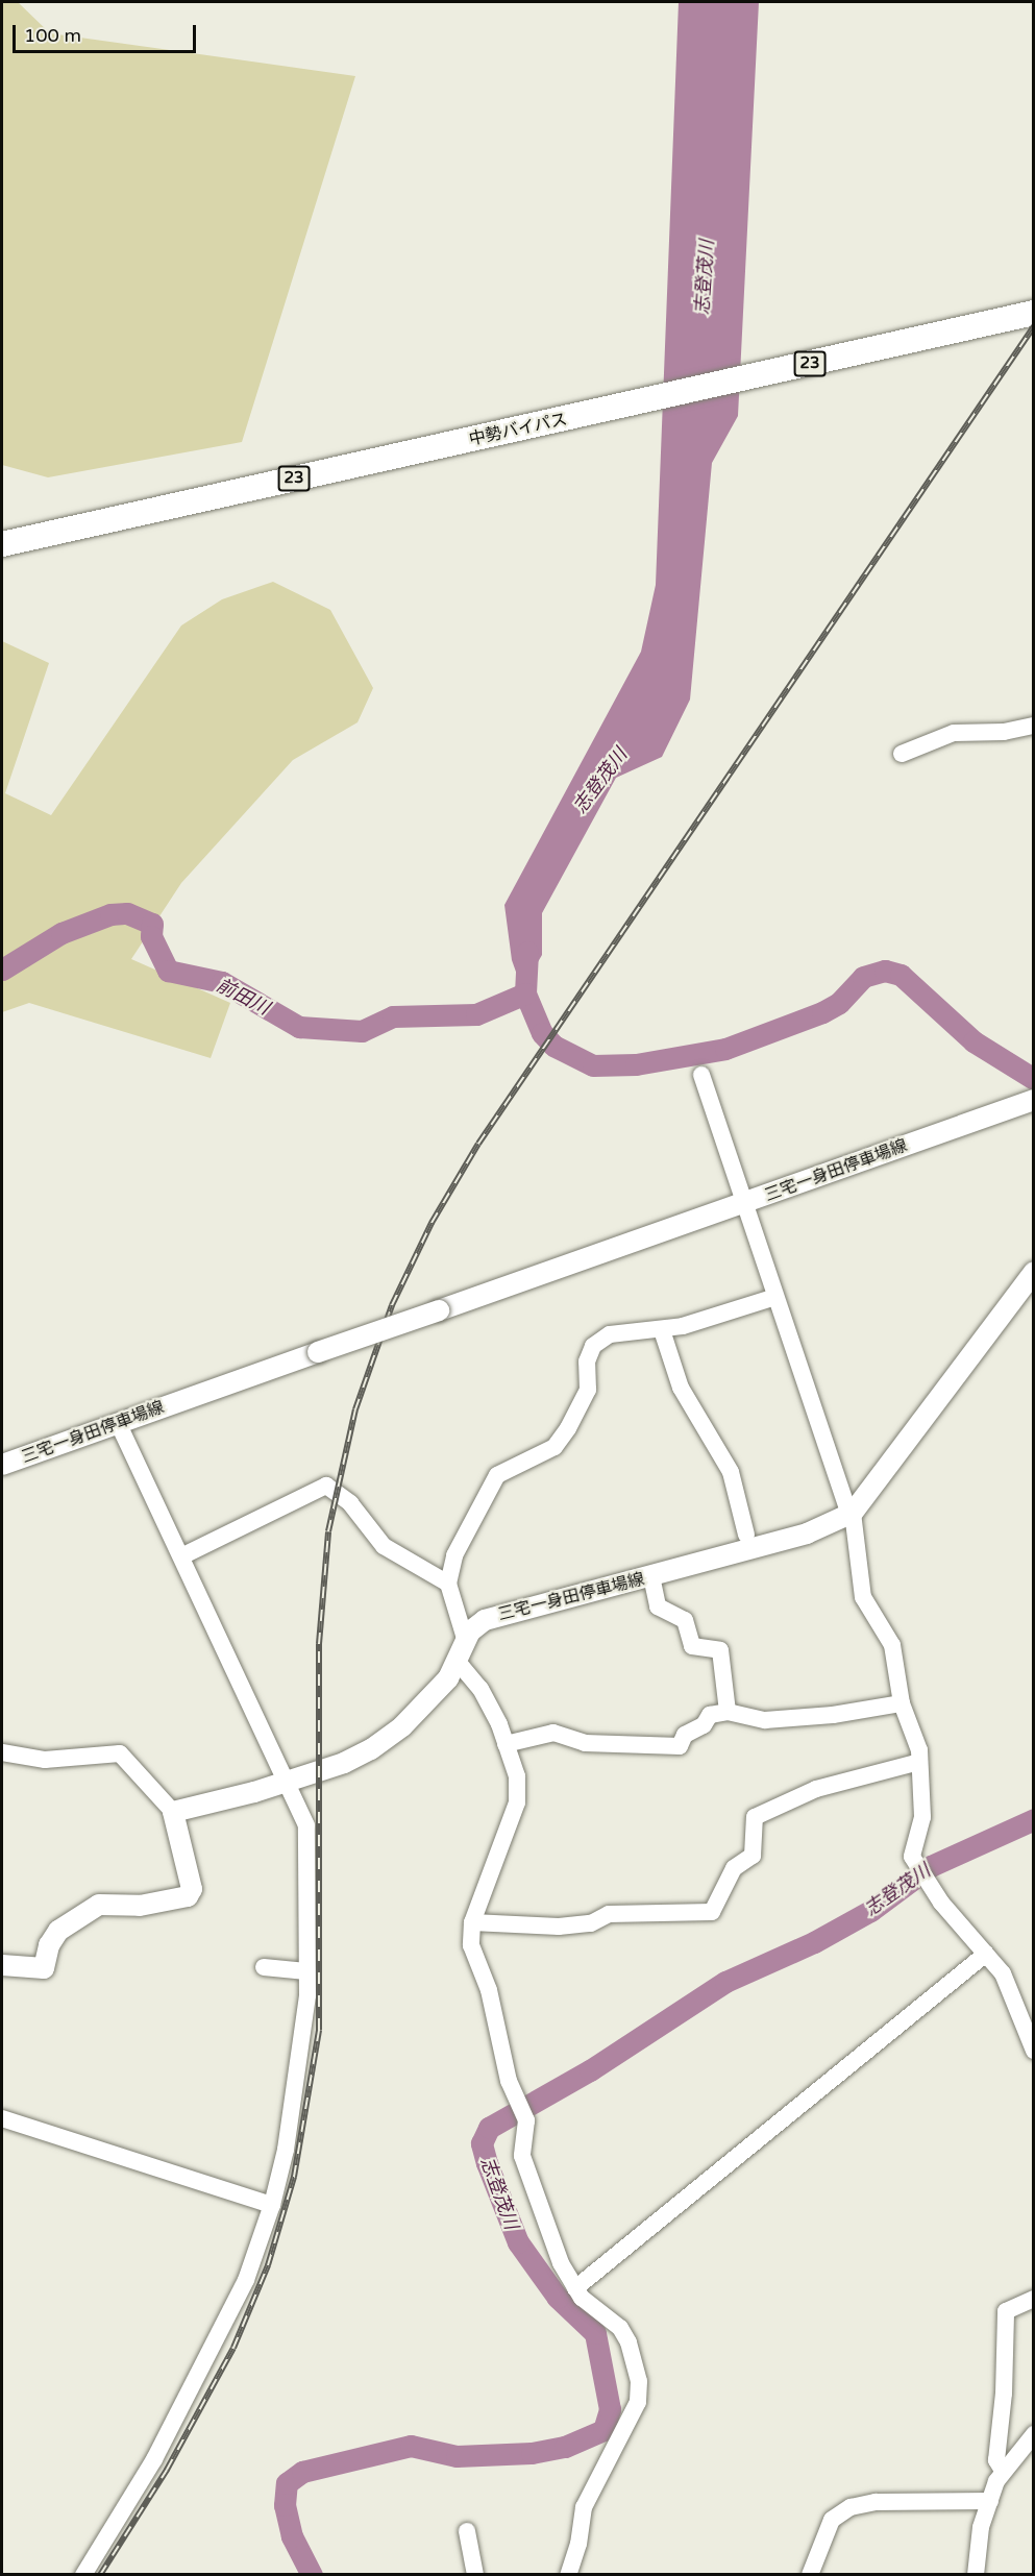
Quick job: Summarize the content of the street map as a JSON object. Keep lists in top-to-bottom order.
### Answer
{
  "streets": {
    "highway": ["23", "中勢バイパス"],
    "main road": ["三宅一身田停車場線"]
  },
  "water": ["志登茂川", "前田川"],
  "scale_bar": "100 m"
}
